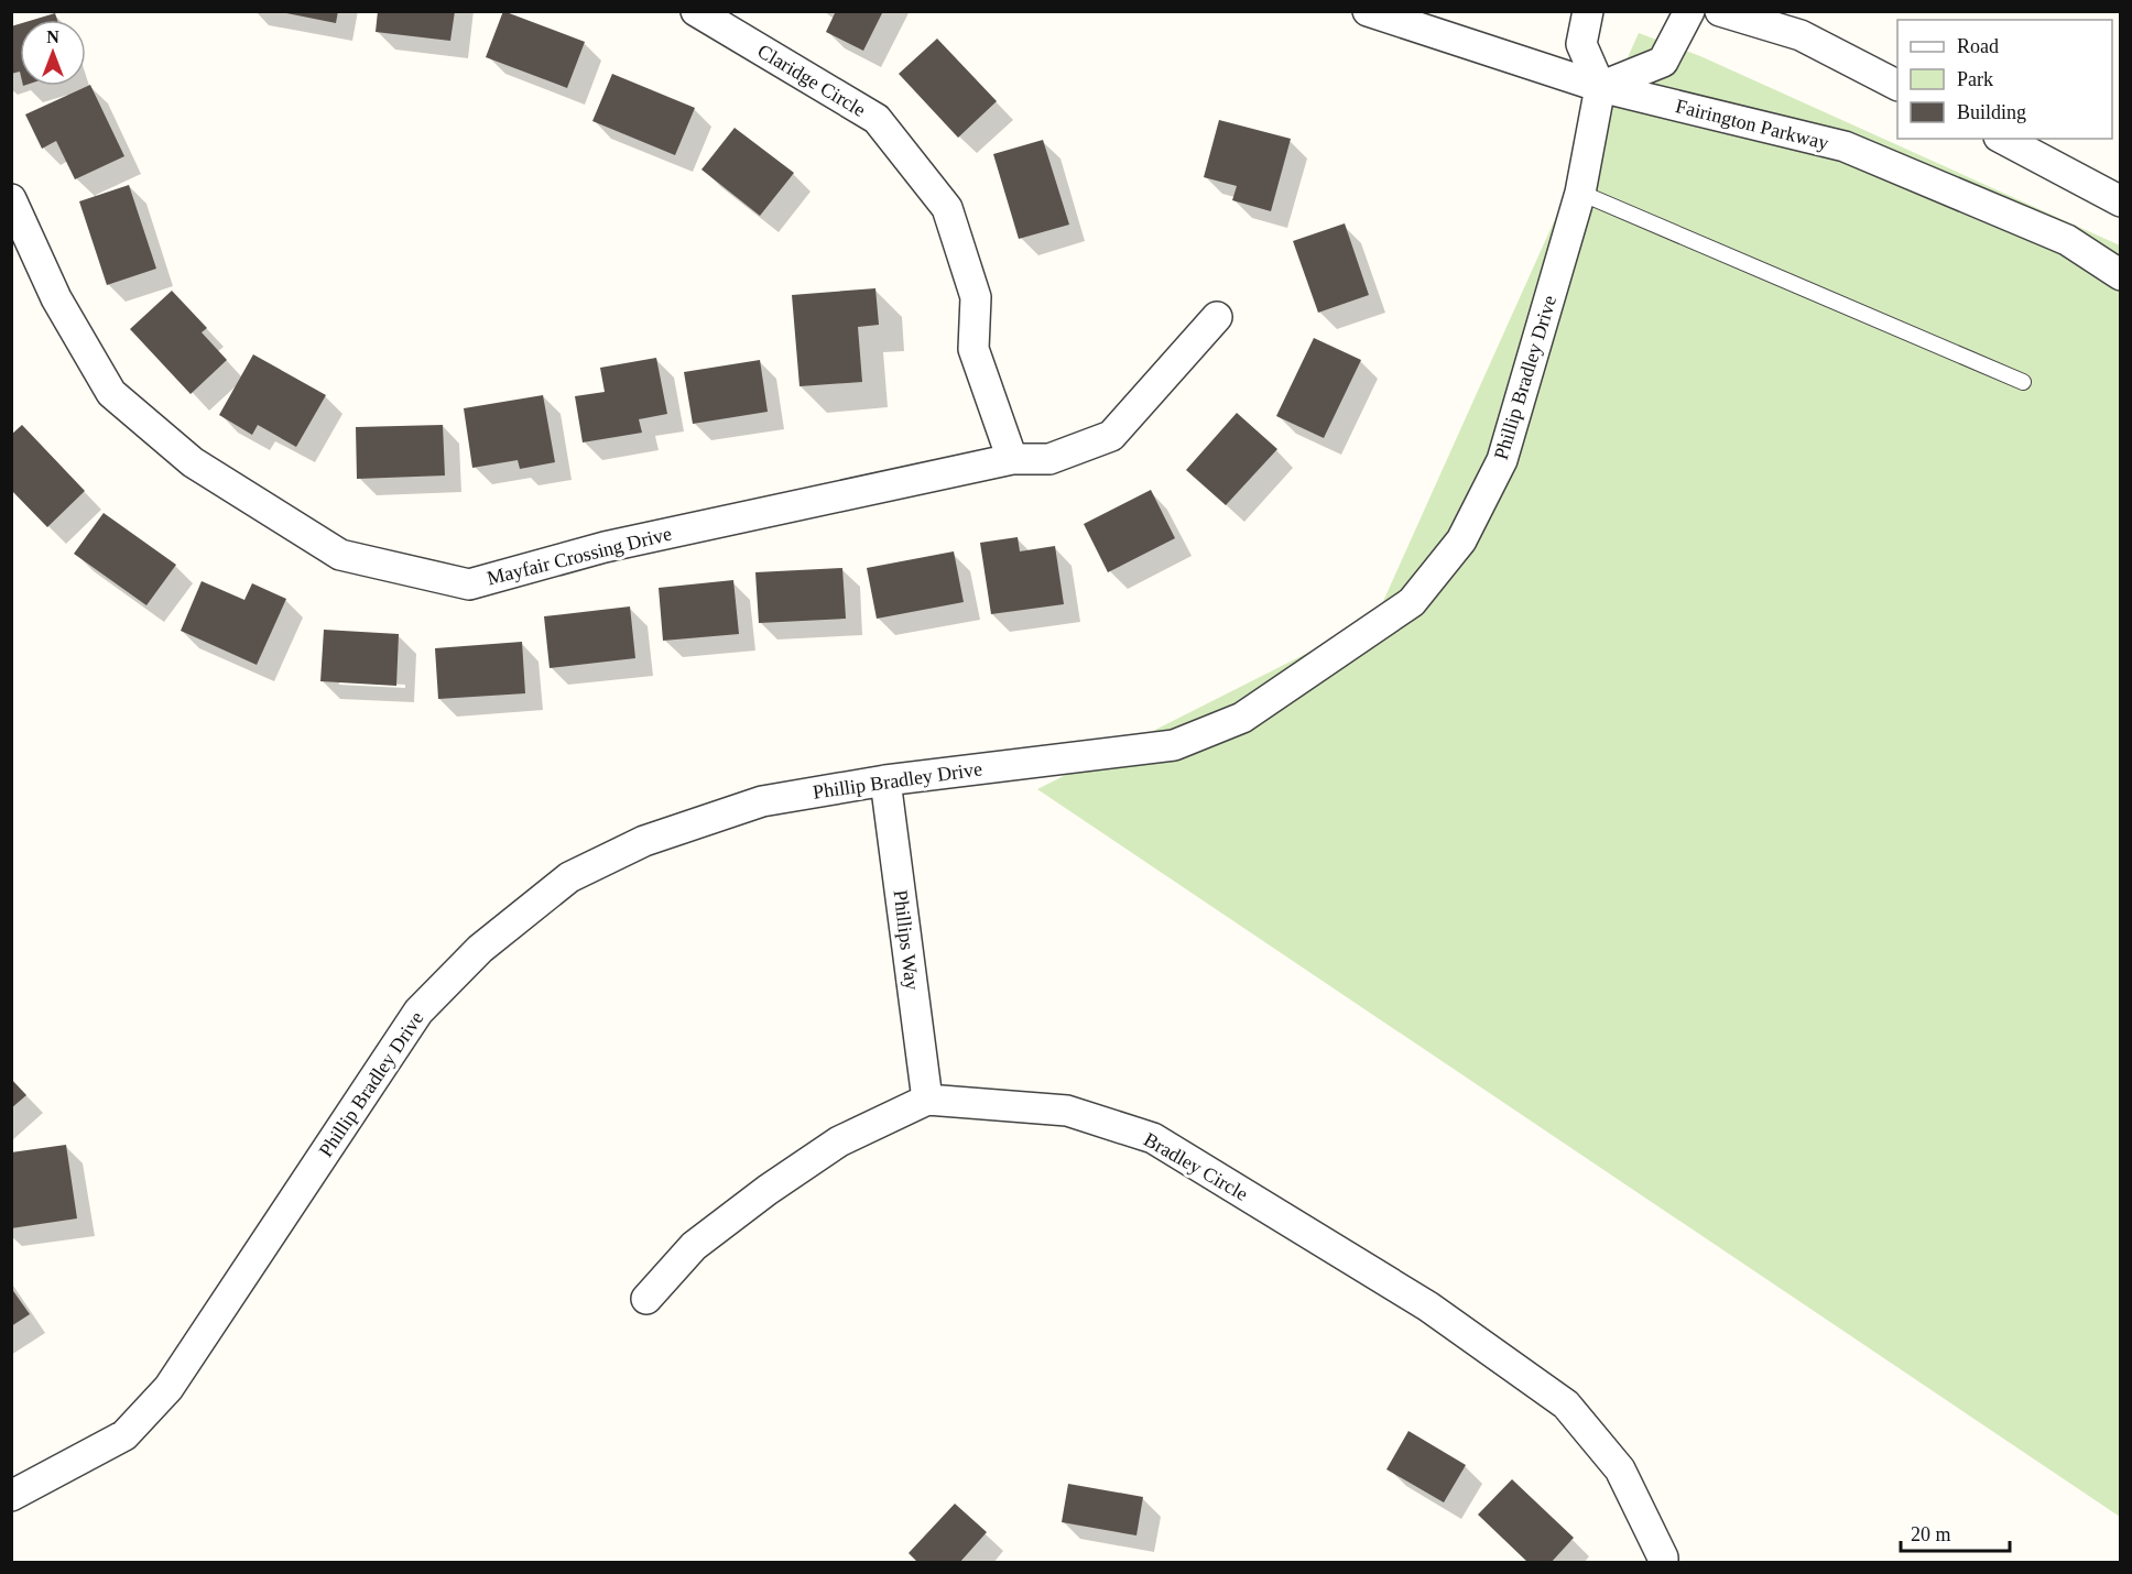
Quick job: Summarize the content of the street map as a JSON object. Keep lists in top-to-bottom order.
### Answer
{
  "streets": {
    "street": [
      "Claridge Circle",
      "Fairington Parkway",
      "Phillip Bradley Drive",
      "Mayfair Crossing Drive",
      "Phillips Way",
      "Bradley Circle"
    ]
  },
  "crossings": [
    ["Claridge Circle", "Mayfair Crossing Drive"],
    ["Fairington Parkway", "Phillip Bradley Drive"],
    ["Phillip Bradley Drive", "Phillips Way"],
    ["Phillips Way", "Bradley Circle"]
  ],
  "legend": ["Road", "Park", "Building"],
  "scale_bar": "20 m",
  "north": "top"
}
